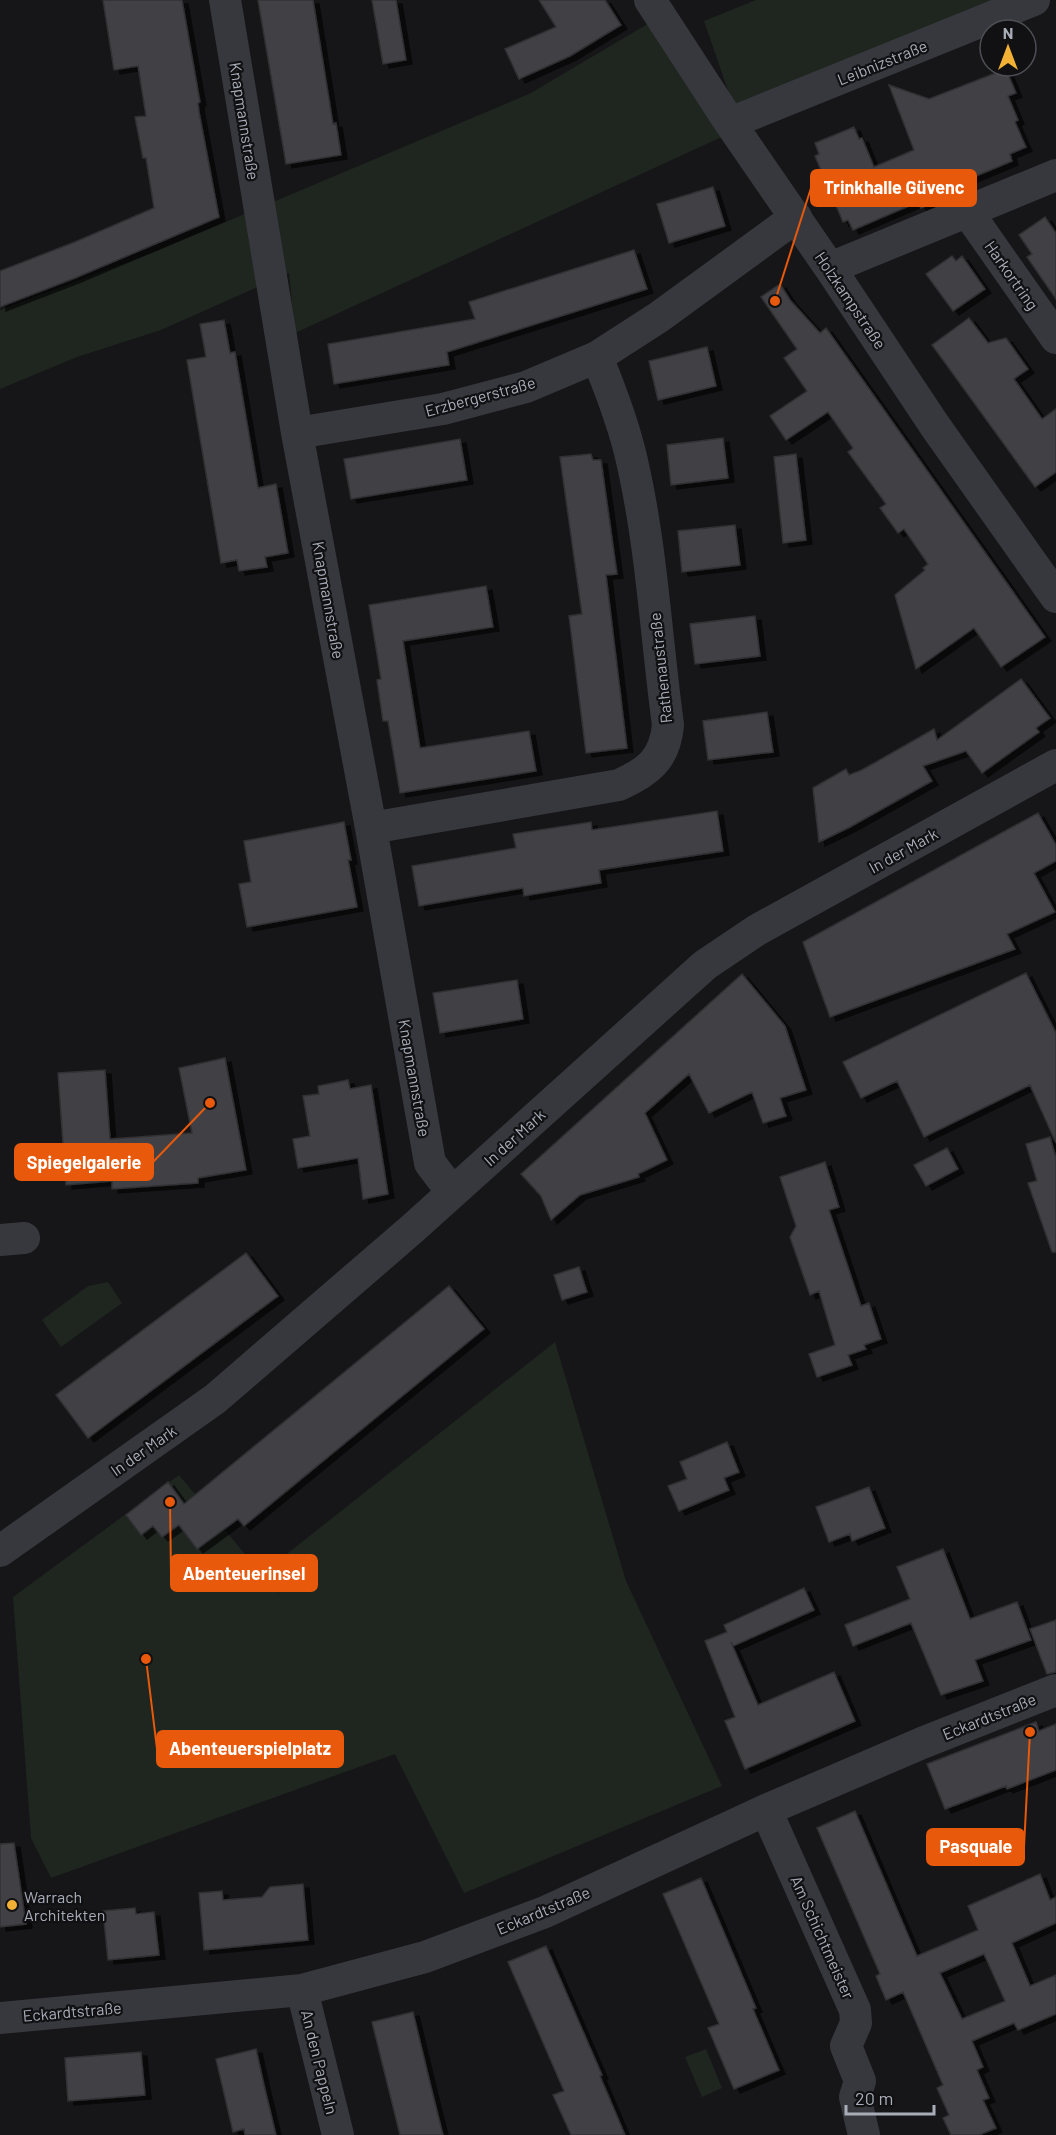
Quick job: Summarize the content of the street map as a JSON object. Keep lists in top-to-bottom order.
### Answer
{
  "streets": {
    "street": [
      "Leibnizstraße",
      "Knapmannstraße",
      "Harkortring",
      "Holzkampstraße",
      "Erzbergerstraße",
      "Rathenaustraße",
      "In der Mark",
      "Eckardtstraße",
      "Am Schichtmeister",
      "An den Pappeln"
    ]
  },
  "crossings": [
    ["Leibnizstraße", "Holzkampstraße"],
    ["Knapmannstraße", "Erzbergerstraße"],
    ["Knapmannstraße", "Rathenaustraße"],
    ["Knapmannstraße", "In der Mark"],
    ["Holzkampstraße", "Erzbergerstraße"],
    ["Erzbergerstraße", "Rathenaustraße"],
    ["Eckardtstraße", "Am Schichtmeister"],
    ["Eckardtstraße", "An den Pappeln"]
  ],
  "places": [
    "Trinkhalle Güvenc",
    "Spiegelgalerie",
    "Abenteuerinsel",
    "Abenteuerspielplatz",
    "Pasquale",
    "Warrach Architekten"
  ],
  "scale_bar": "20 m",
  "north": "top"
}
